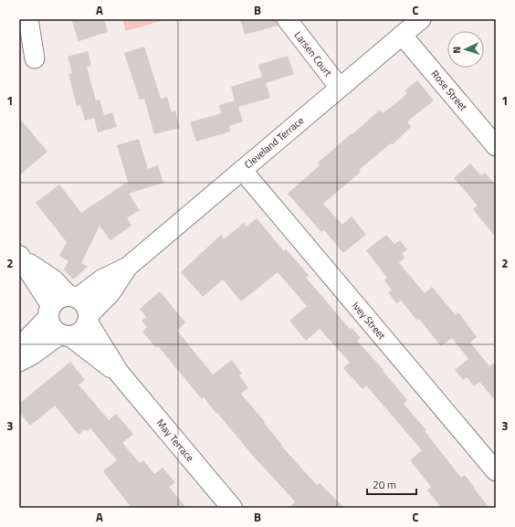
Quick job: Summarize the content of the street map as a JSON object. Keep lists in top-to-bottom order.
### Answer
{
  "streets": {
    "street": [
      "Larsen Court",
      "Rose Street",
      "Cleveland Terrace",
      "Ivey Street",
      "May Terrace"
    ]
  },
  "crossings": [
    ["Larsen Court", "Cleveland Terrace"],
    ["Rose Street", "Cleveland Terrace"],
    ["Cleveland Terrace", "Ivey Street"],
    ["Cleveland Terrace", "May Terrace"]
  ],
  "scale_bar": "20 m",
  "north": "left",
  "grid": {
    "columns": ["A", "B", "C"],
    "rows": ["1", "2", "3"]
  }
}
